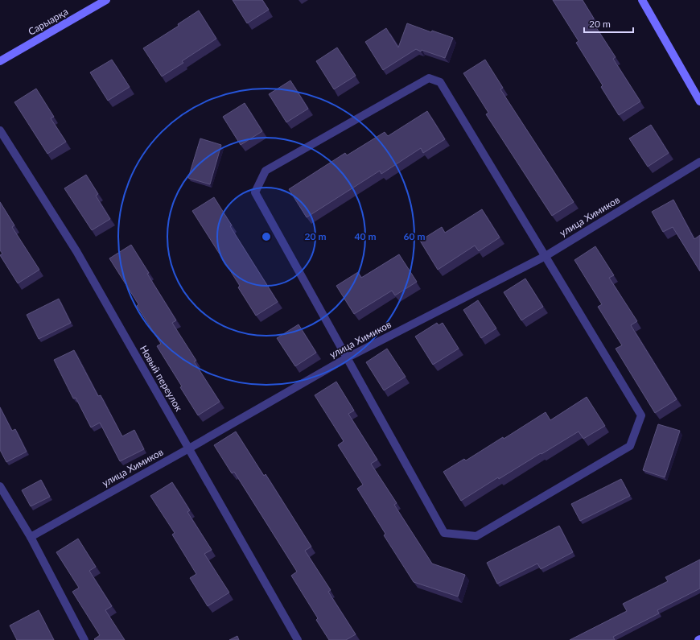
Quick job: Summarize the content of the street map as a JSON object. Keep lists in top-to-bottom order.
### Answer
{
  "streets": {
    "main road": ["Сарыарқа"],
    "street": ["улица Химиков", "Новый переулок"]
  },
  "crossings": [
    ["улица Химиков", "Новый переулок"]
  ],
  "scale_bar": "20 m",
  "rings": ["20 m", "40 m", "60 m"]
}
